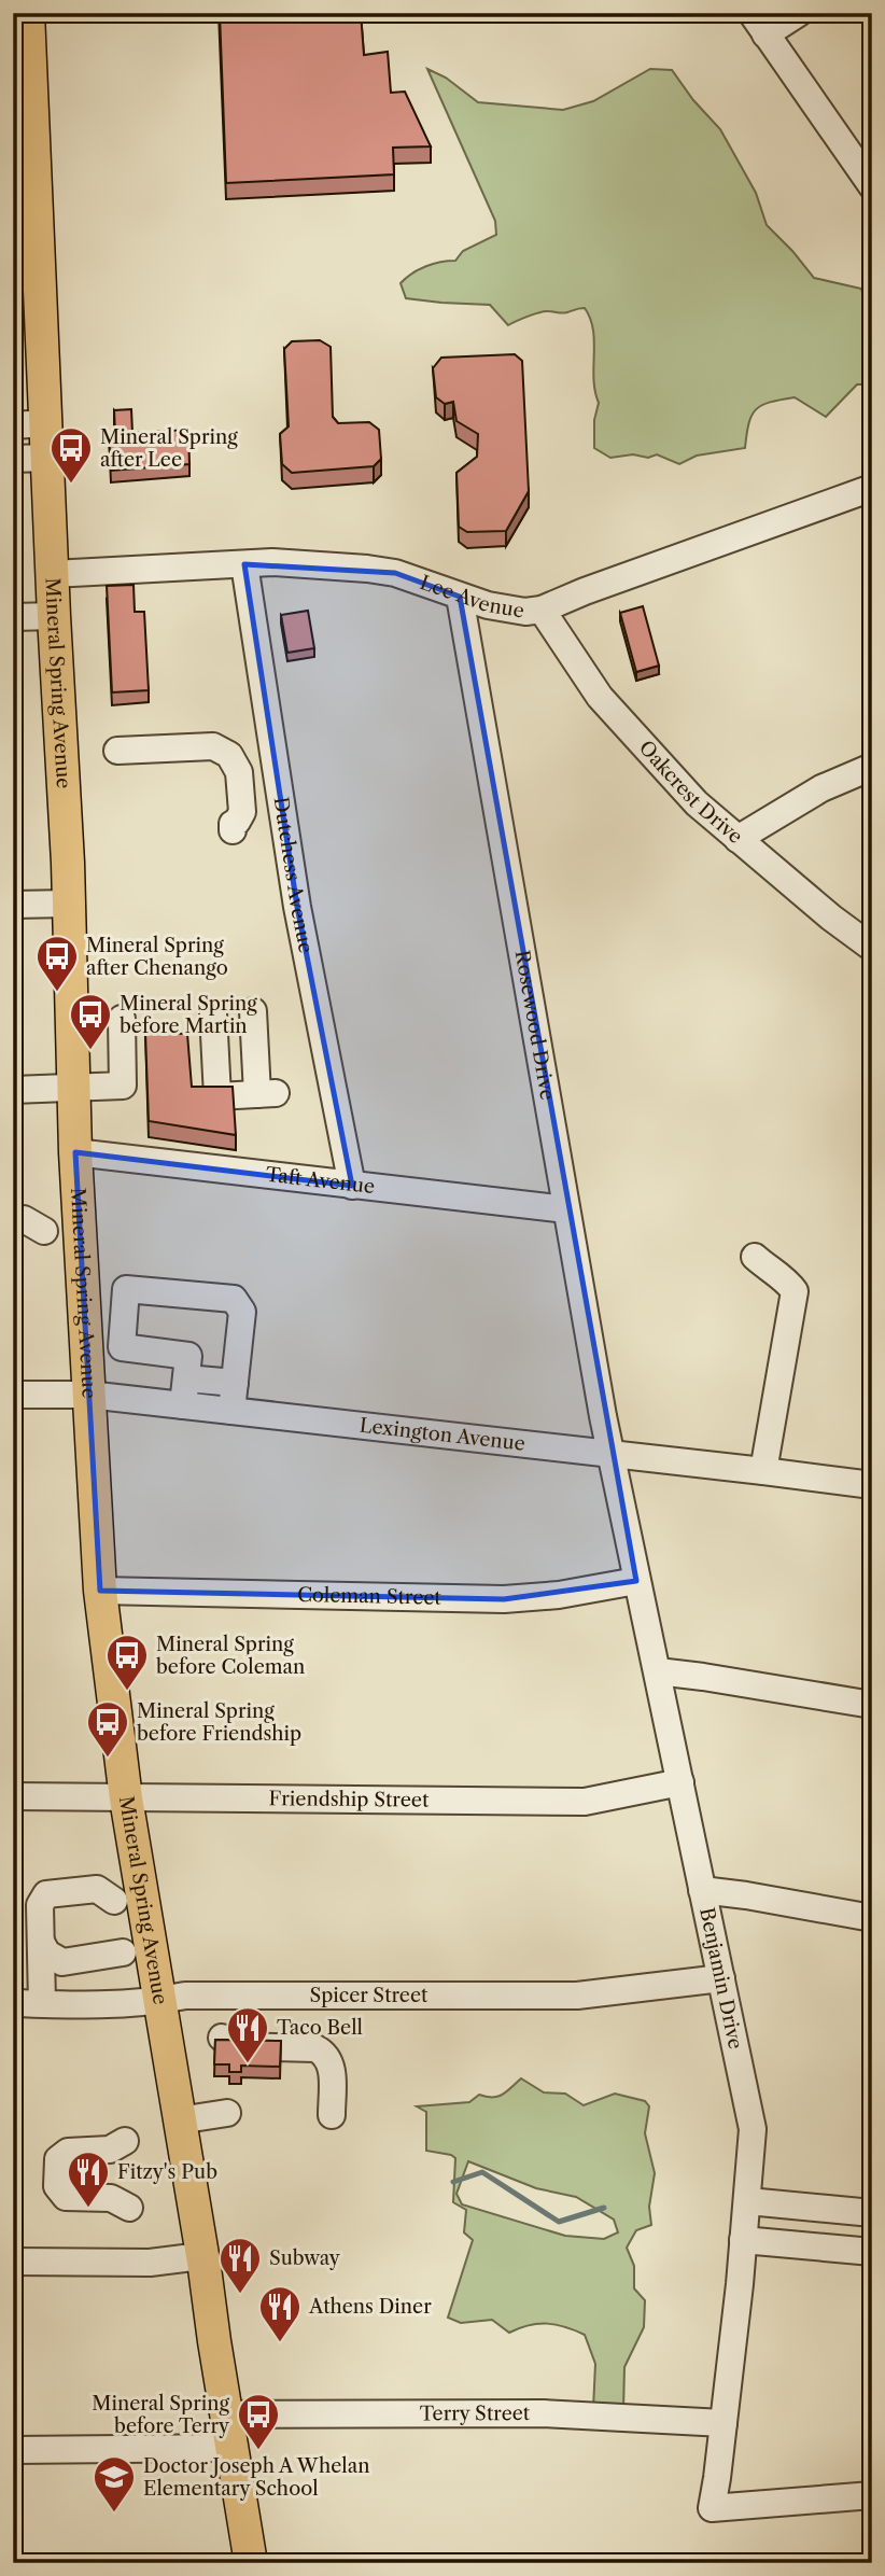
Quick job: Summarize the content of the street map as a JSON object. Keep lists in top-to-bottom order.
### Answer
{
  "streets": {
    "main road": ["Mineral Spring Avenue"],
    "street": [
      "Lee Avenue",
      "Oakcrest Drive",
      "Dutchess Avenue",
      "Rosewood Drive",
      "Taft Avenue",
      "Lexington Avenue",
      "Coleman Street",
      "Friendship Street",
      "Benjamin Drive",
      "Spicer Street",
      "Terry Street"
    ]
  },
  "crossings": [
    ["Lee Avenue", "Mineral Spring Avenue"],
    ["Lee Avenue", "Oakcrest Drive"],
    ["Lee Avenue", "Dutchess Avenue"],
    ["Lee Avenue", "Rosewood Drive"],
    ["Mineral Spring Avenue", "Taft Avenue"],
    ["Mineral Spring Avenue", "Lexington Avenue"],
    ["Mineral Spring Avenue", "Coleman Street"],
    ["Mineral Spring Avenue", "Friendship Street"],
    ["Mineral Spring Avenue", "Spicer Street"],
    ["Mineral Spring Avenue", "Terry Street"],
    ["Dutchess Avenue", "Taft Avenue"],
    ["Rosewood Drive", "Taft Avenue"],
    ["Rosewood Drive", "Lexington Avenue"],
    ["Rosewood Drive", "Benjamin Drive"],
    ["Lexington Avenue", "Benjamin Drive"],
    ["Coleman Street", "Benjamin Drive"],
    ["Friendship Street", "Benjamin Drive"],
    ["Benjamin Drive", "Spicer Street"],
    ["Benjamin Drive", "Terry Street"]
  ],
  "places": {
    "bus stop": [
      "Mineral Spring after Lee",
      "Mineral Spring after Chenango",
      "Mineral Spring before Martin",
      "Mineral Spring before Coleman",
      "Mineral Spring before Friendship",
      "Mineral Spring before Terry"
    ],
    "restaurant": [
      "Taco Bell",
      "Fitzy's Pub",
      "Subway",
      "Athens Diner"
    ],
    "school or university": ["Doctor Joseph A Whelan Elementary School"]
  }
}
